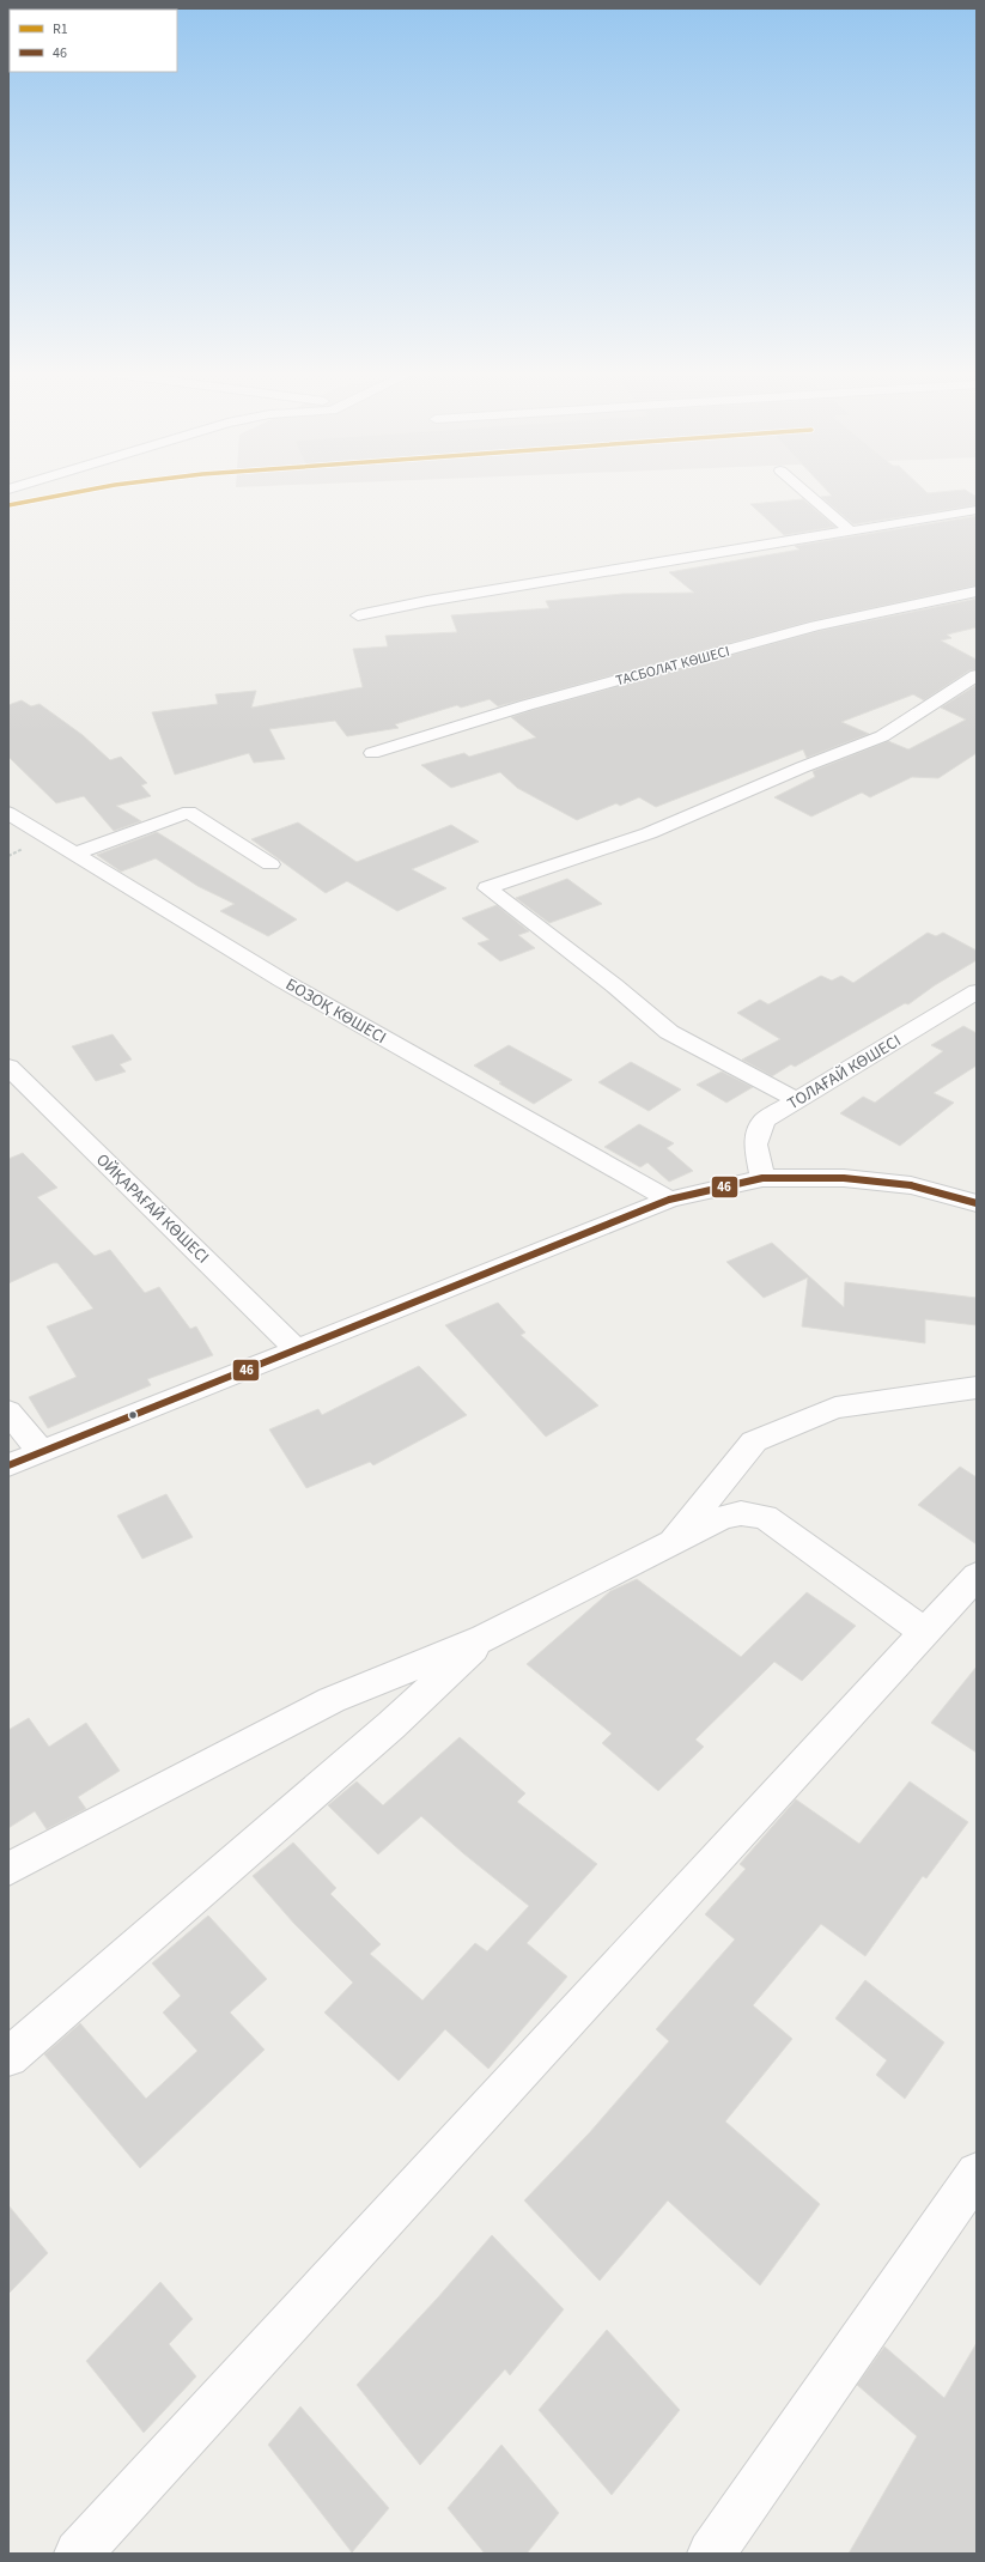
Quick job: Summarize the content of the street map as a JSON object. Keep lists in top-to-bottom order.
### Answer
{
  "streets": {
    "street": [
      "ТАСБОЛАТ КӨШЕСІ",
      "БОЗОҚ КӨШЕСІ",
      "ТОЛАҒАЙ КӨШЕСІ",
      "ОЙҚАРАҒАЙ КӨШЕСІ"
    ]
  },
  "lines": ["transit line R1", "transit line 46"],
  "legend": ["R1", "46"]
}
